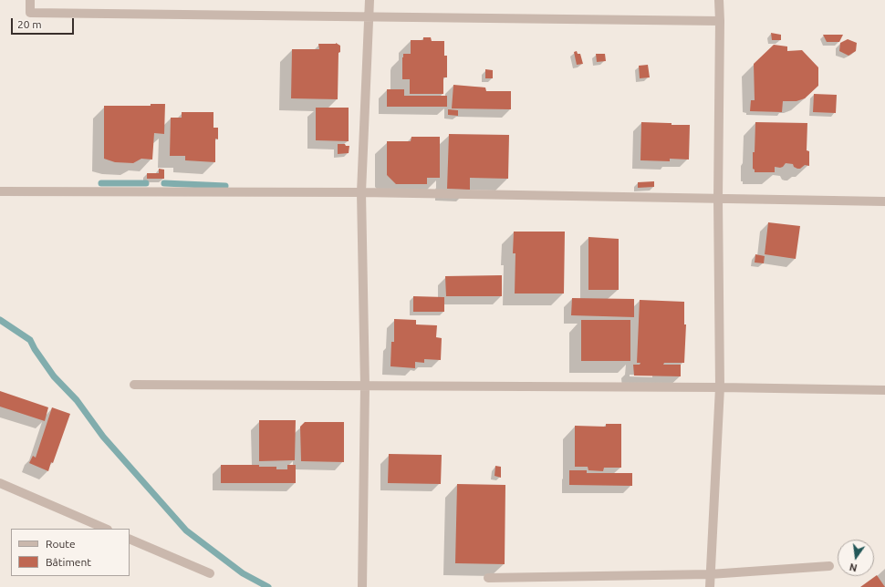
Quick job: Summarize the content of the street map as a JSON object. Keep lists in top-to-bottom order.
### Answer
{
  "legend": ["Route", "Bâtiment"],
  "scale_bar": "20 m",
  "north": "bottom"
}
